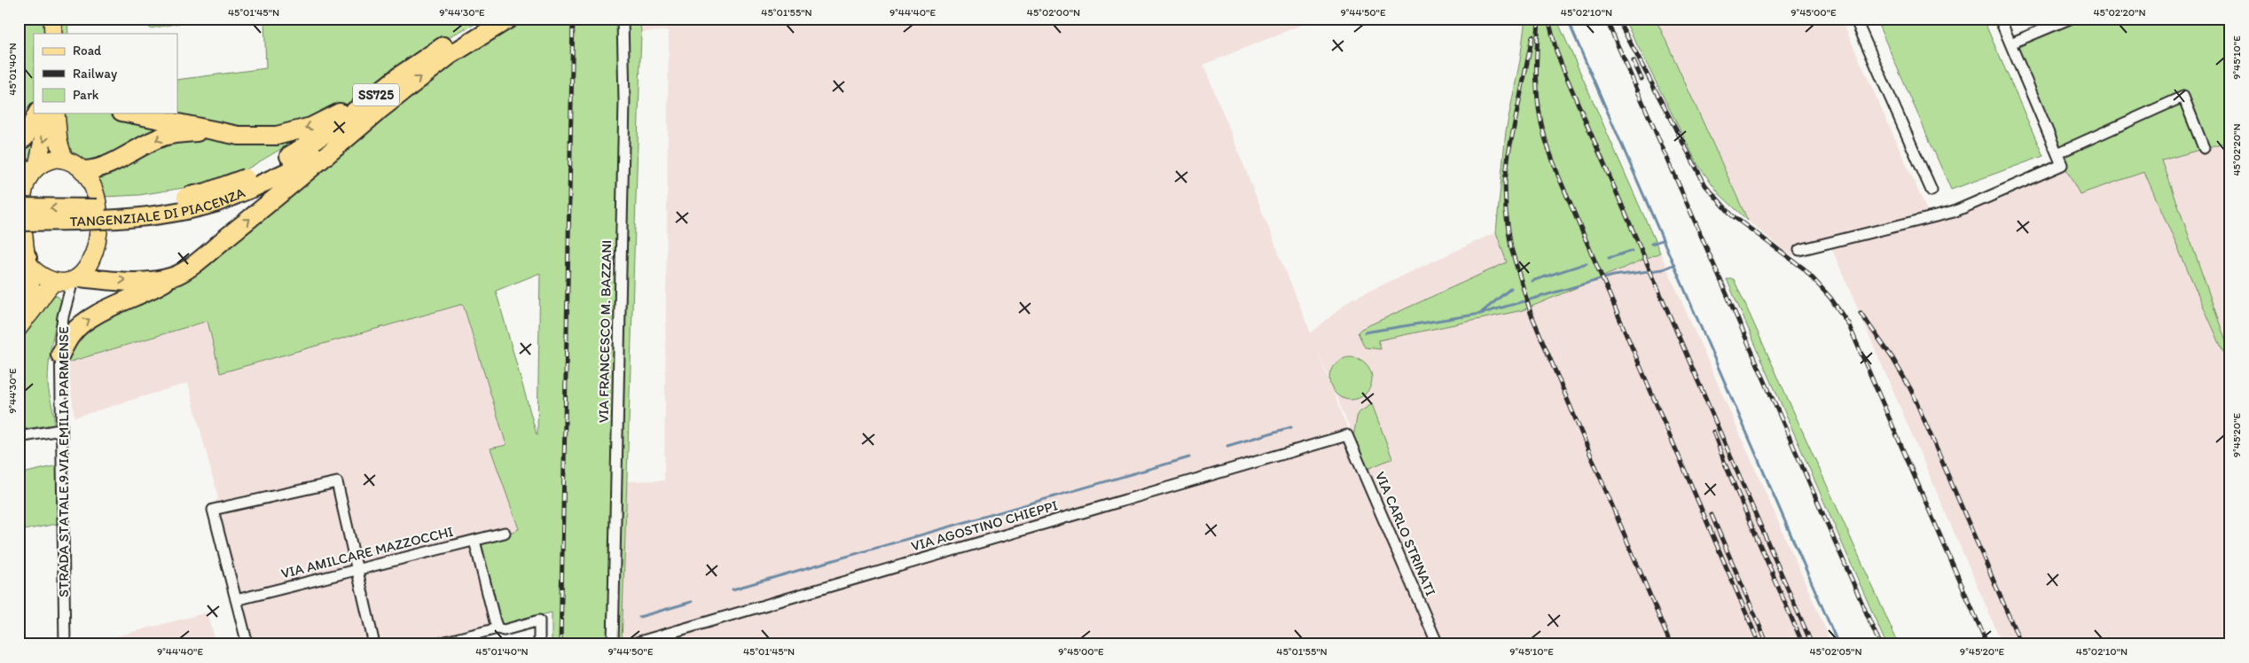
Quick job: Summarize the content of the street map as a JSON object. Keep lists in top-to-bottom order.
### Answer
{
  "streets": {
    "highway": ["SS725", "TANGENZIALE DI PIACENZA"],
    "main road": ["STRADA STATALE 9 VIA EMILIA PARMENSE"],
    "street": [
      "VIA FRANCESCO M. BAZZANI",
      "VIA AGOSTINO CHIEPPI",
      "VIA CARLO STRINATI",
      "VIA AMILCARE MAZZOCCHI"
    ]
  },
  "crossings": [
    ["VIA AGOSTINO CHIEPPI", "VIA CARLO STRINATI"]
  ],
  "legend": ["Road", "Railway", "Park"],
  "coordinates": [
    "45°01'45\"N",
    "9°44'30\"E",
    "45°01'55\"N",
    "9°44'40\"E",
    "45°02'00\"N",
    "9°44'50\"E",
    "45°02'10\"N",
    "9°45'00\"E",
    "45°02'20\"N",
    "9°45'10\"E",
    "45°01'40\"N",
    "9°45'20\"E",
    "45°02'05\"N"
  ]
}
